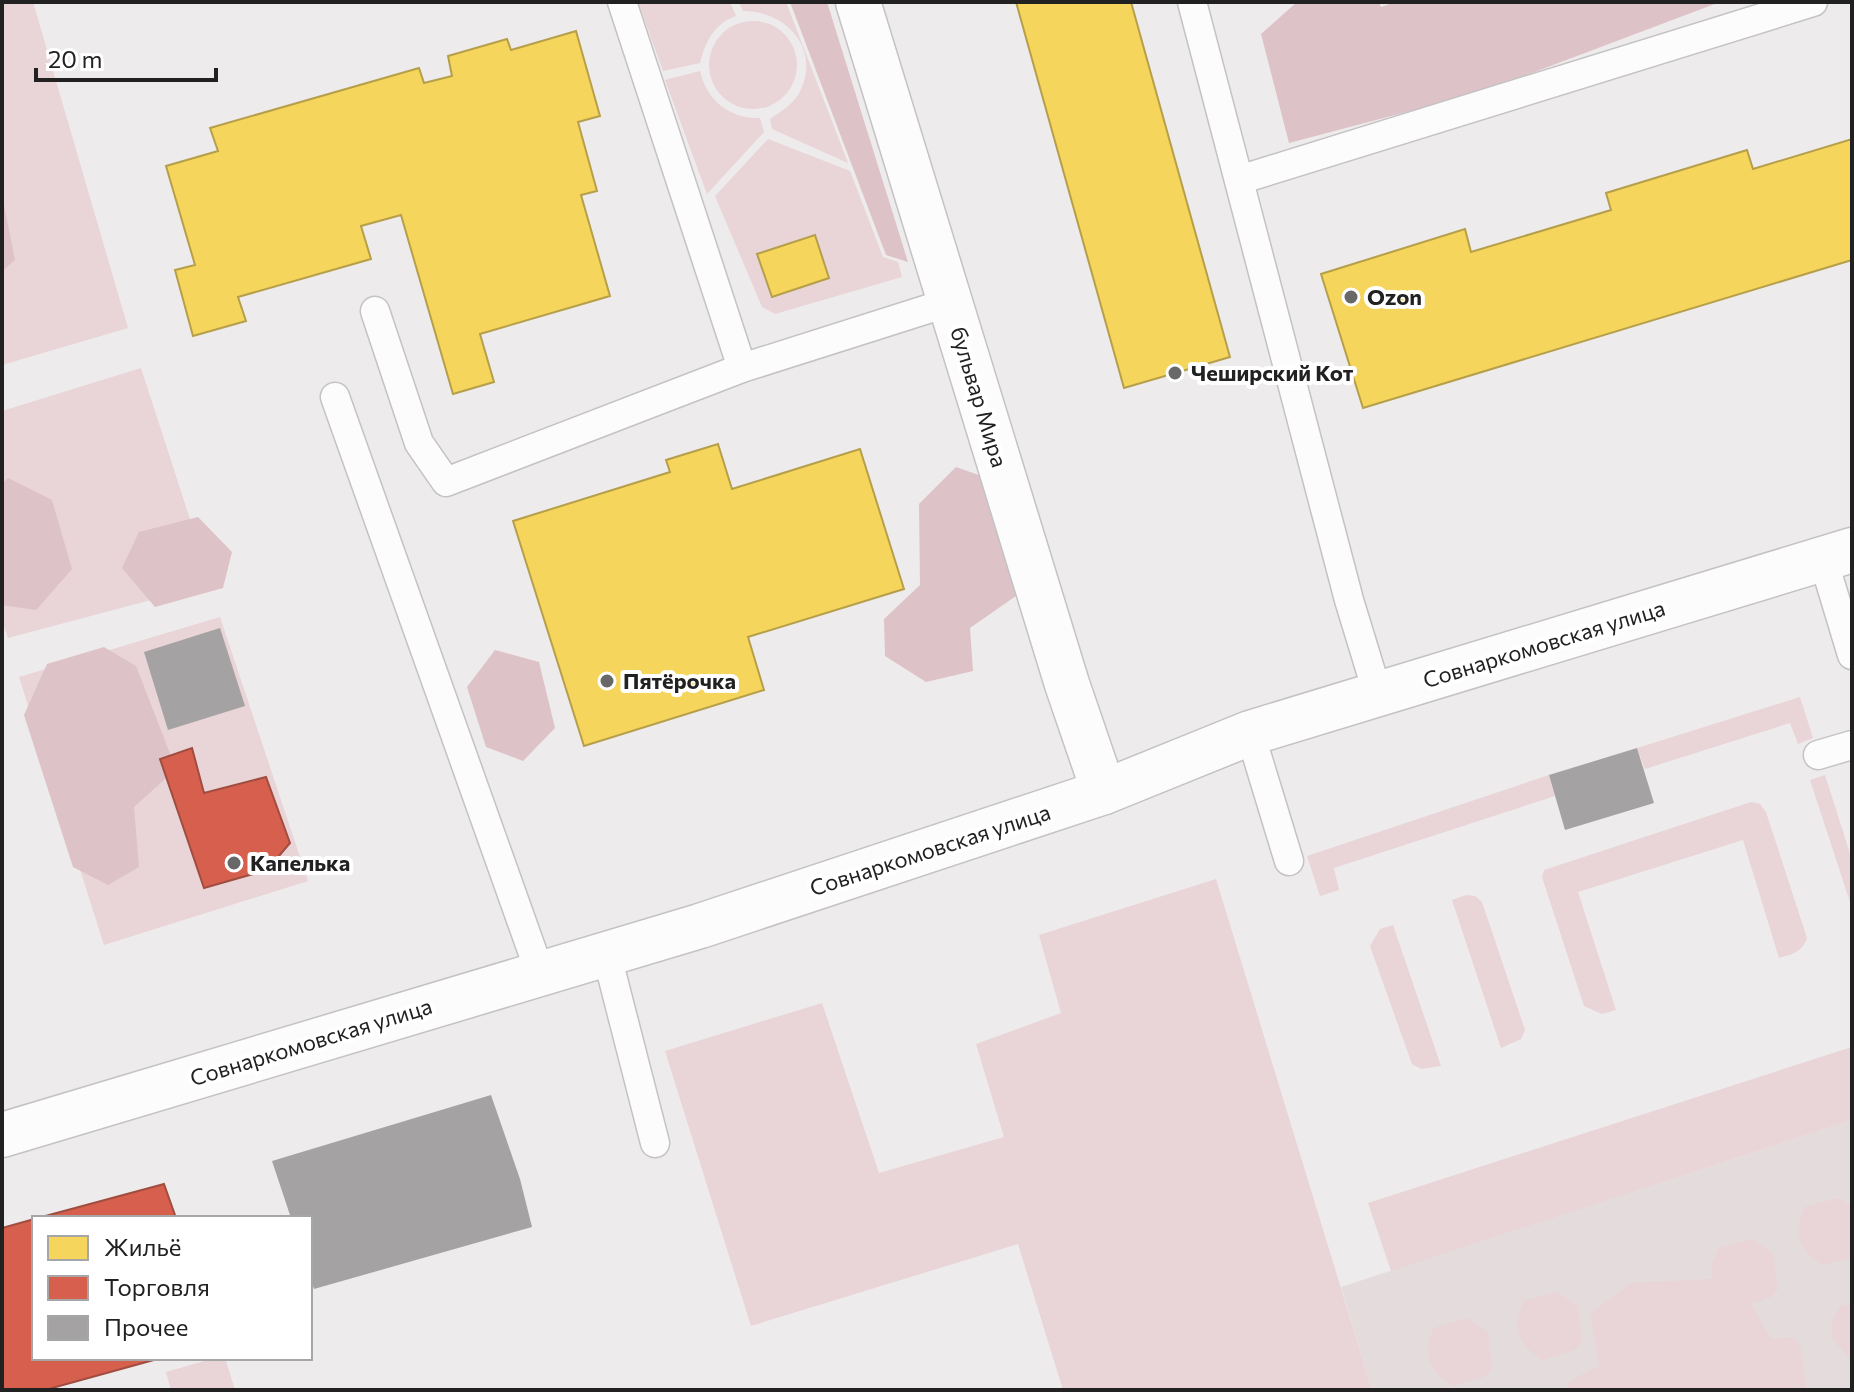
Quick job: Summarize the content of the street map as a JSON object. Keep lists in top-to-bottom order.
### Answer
{
  "streets": {
    "street": ["бульвар Мира", "Совнаркомовская улица"]
  },
  "crossings": [
    ["бульвар Мира", "Совнаркомовская улица"]
  ],
  "places": [
    "Ozon",
    "Чеширский Кот",
    "Пятёрочка",
    "Капелька"
  ],
  "legend": ["Жильё", "Торговля", "Прочее"],
  "scale_bar": "20 m"
}
